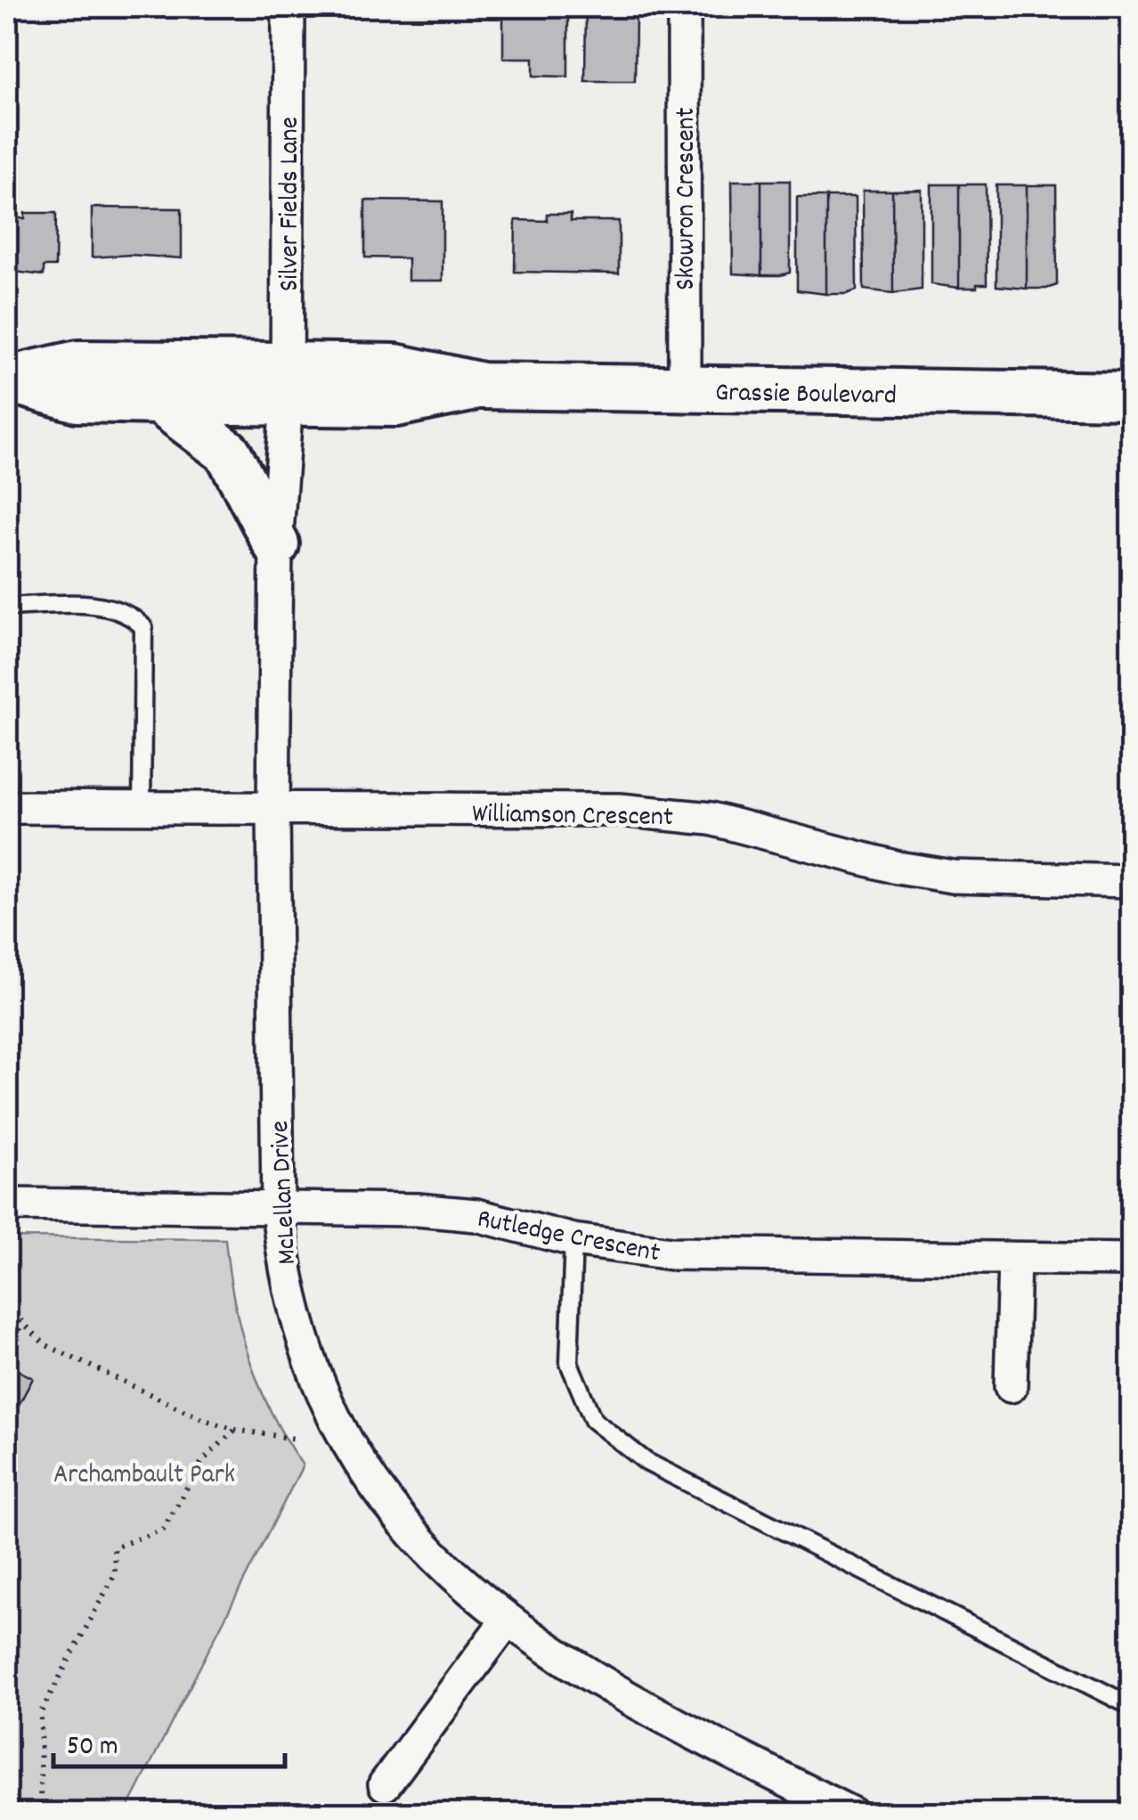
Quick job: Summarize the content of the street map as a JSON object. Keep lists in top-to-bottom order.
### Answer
{
  "streets": {
    "main road": ["Grassie Boulevard"],
    "street": [
      "Skowron Crescent",
      "Silver Fields Lane",
      "Williamson Crescent",
      "McLellan Drive",
      "Rutledge Crescent"
    ]
  },
  "crossings": [
    ["Skowron Crescent", "Grassie Boulevard"],
    ["Silver Fields Lane", "Grassie Boulevard"],
    ["Silver Fields Lane", "McLellan Drive"],
    ["Grassie Boulevard", "McLellan Drive"],
    ["Williamson Crescent", "McLellan Drive"],
    ["McLellan Drive", "Rutledge Crescent"]
  ],
  "parks": ["Archambault Park"],
  "scale_bar": "50 m"
}
